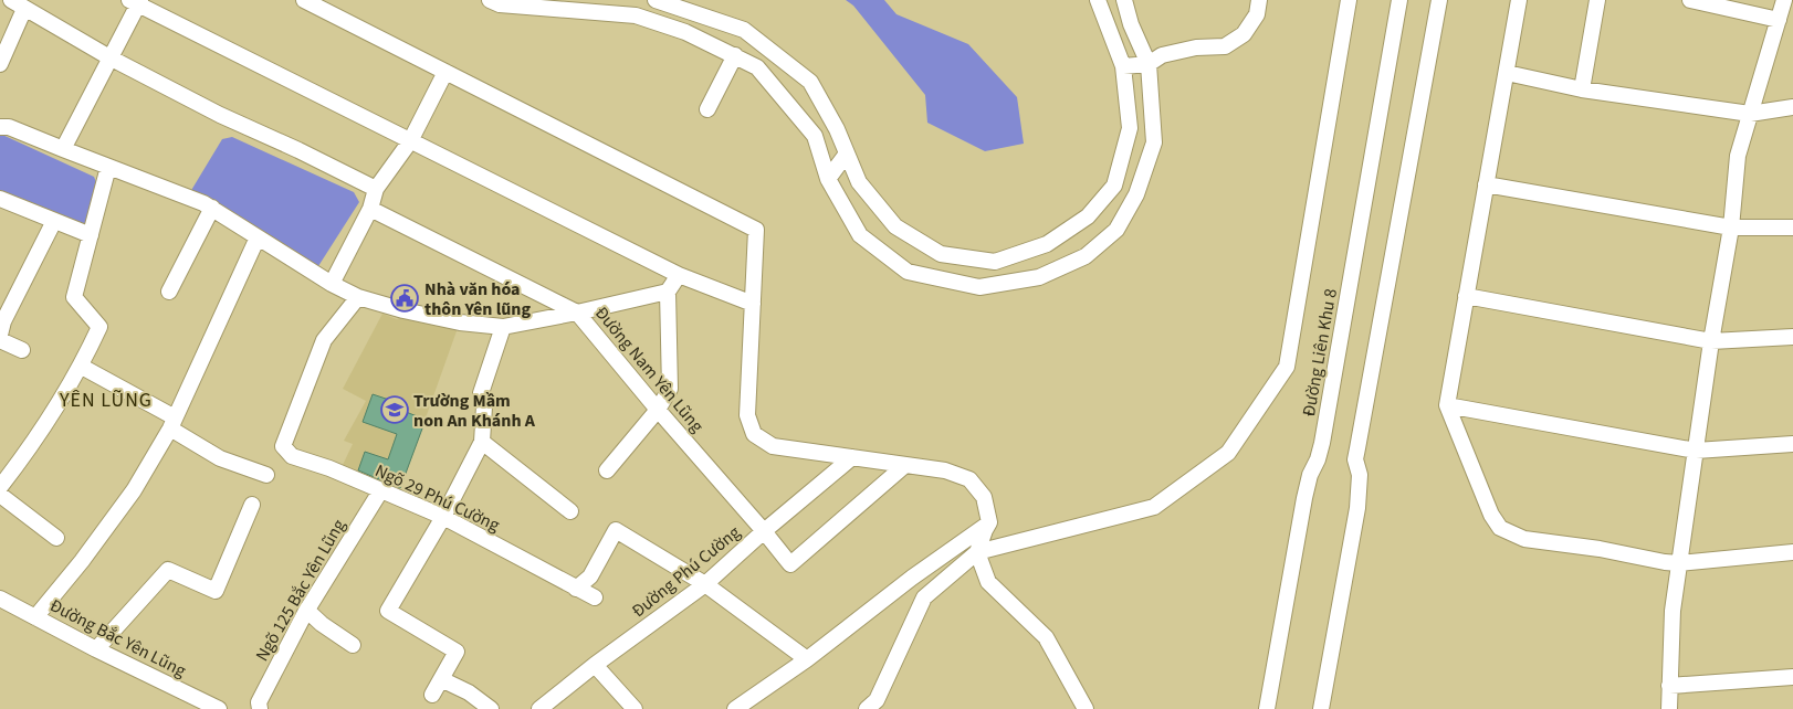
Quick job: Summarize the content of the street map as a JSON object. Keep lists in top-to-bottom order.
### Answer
{
  "streets": {
    "street": [
      "Đường Liên Khu 8",
      "Đường Nam Yên Lũng",
      "Ngõ 29 Phú Cường",
      "Đường Phú Cường",
      "Ngõ 125 Bắc Yên Lũng",
      "Đường Bắc Yên Lũng"
    ]
  },
  "crossings": [
    ["Đường Nam Yên Lũng", "Ngõ 29 Phú Cường"],
    ["Đường Nam Yên Lũng", "Đường Phú Cường"],
    ["Ngõ 29 Phú Cường", "Ngõ 125 Bắc Yên Lũng"]
  ],
  "districts": ["YÊN LŨNG"],
  "places": {
    "public building": ["Nhà văn hóa thôn Yên lũng"],
    "school or university": ["Trường Mầm non An Khánh A"]
  }
}
